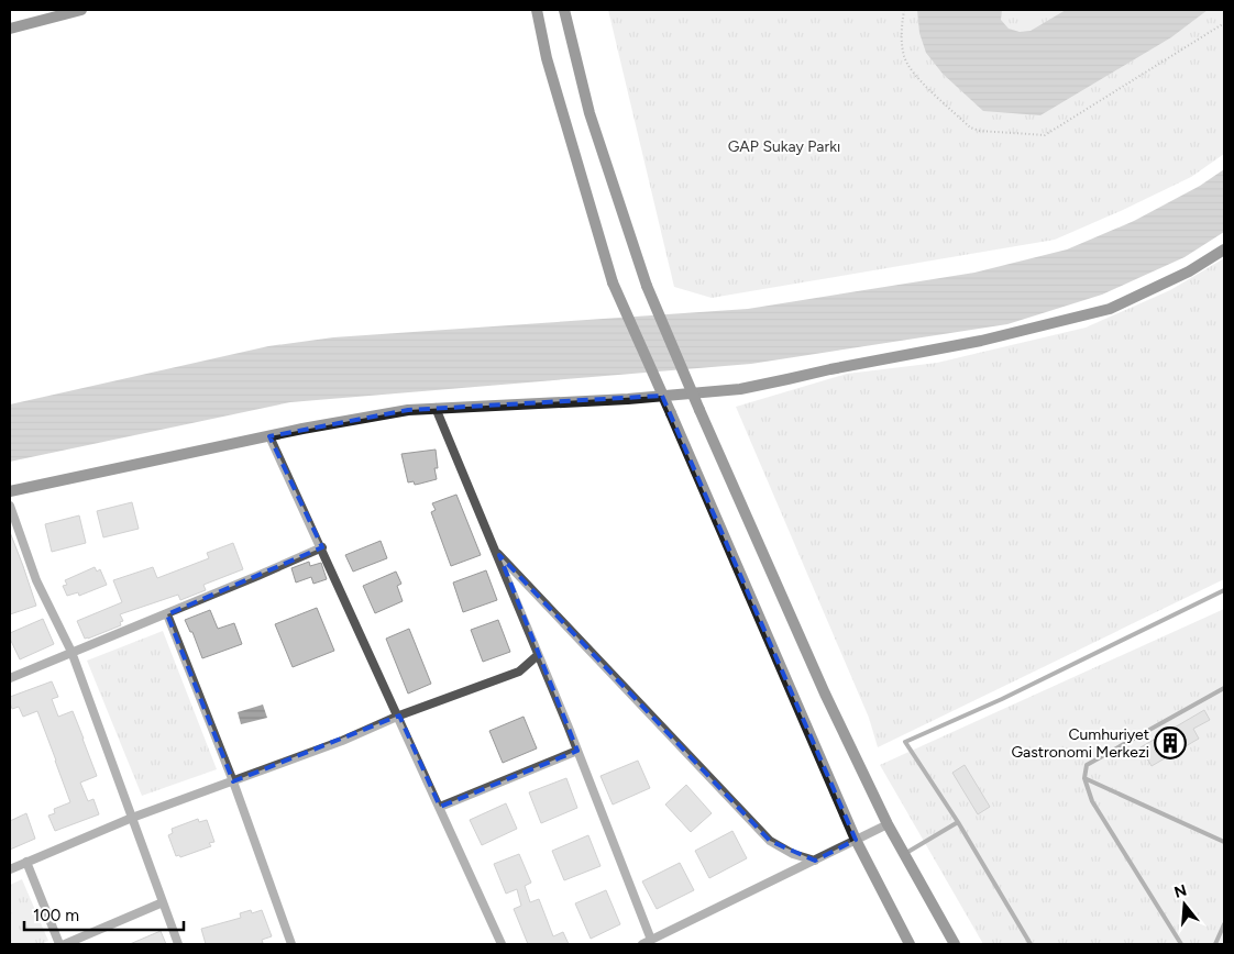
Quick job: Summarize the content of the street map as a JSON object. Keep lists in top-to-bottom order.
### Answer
{
  "parks": ["GAP Sukay Parkı"],
  "places": {
    "building": ["Cumhuriyet Gastronomi Merkezi"]
  },
  "scale_bar": "100 m",
  "north": "top"
}
